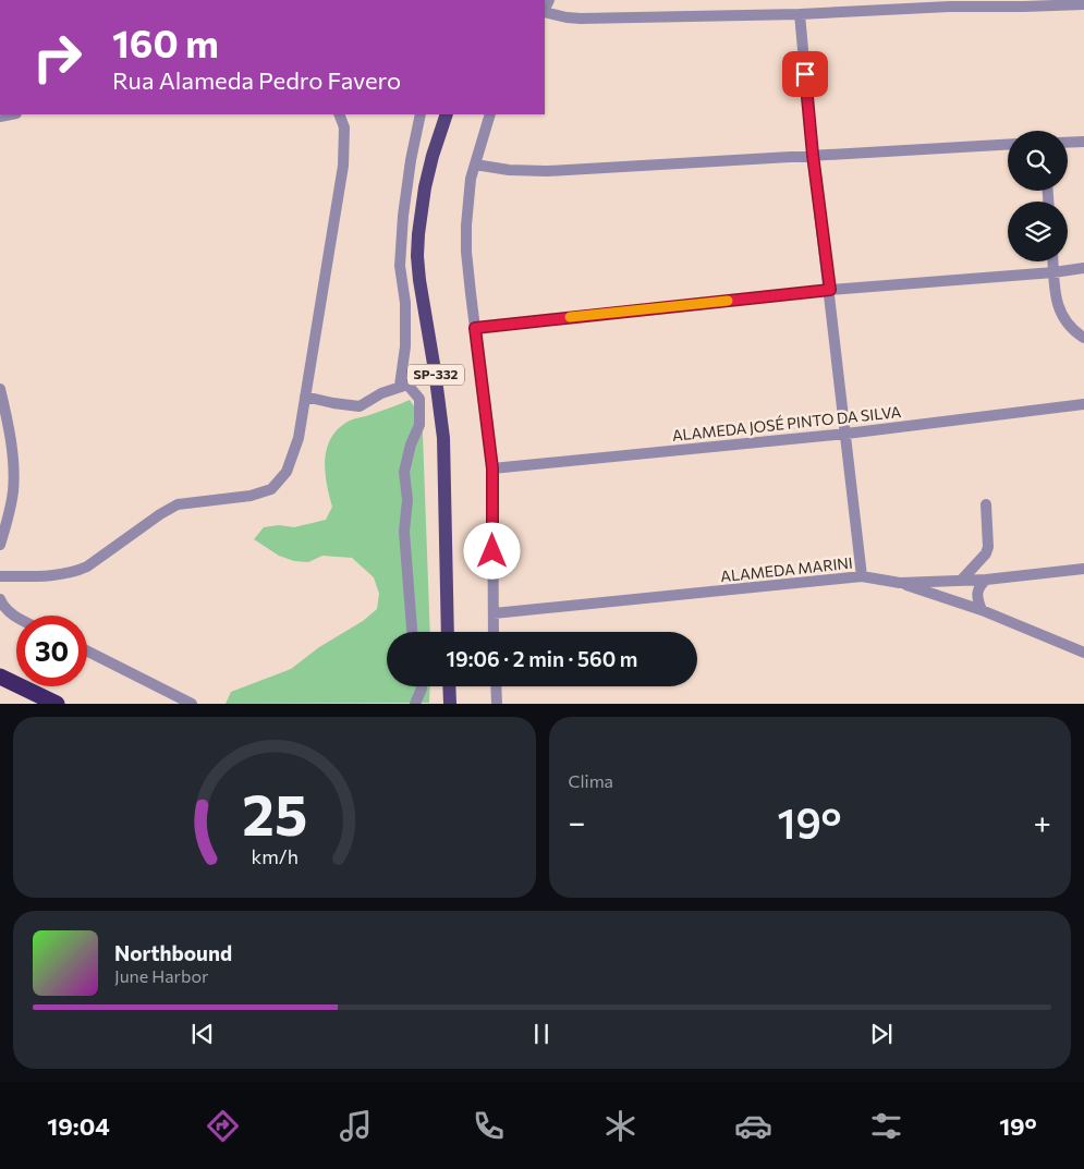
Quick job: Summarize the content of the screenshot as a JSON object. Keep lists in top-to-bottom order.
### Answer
{
  "streets": {
    "main road": ["SP-332"],
    "street": ["ALAMEDA JOSÉ PINTO DA SILVA", "ALAMEDA MARINI"]
  },
  "page": {
    "turn": ["160 m", "Rua Alameda Pedro Favero"],
    "limit": "30",
    "trip": "19:06 · 2 min · 560 m",
    "tile": "Clima",
    "heat": ["−", "19°", "+"],
    "song": ["Northbound", "June Harbor"],
    "tabs": ["19:04", "19°"],
    "gauge": ["25", "km/h"]
  }
}
